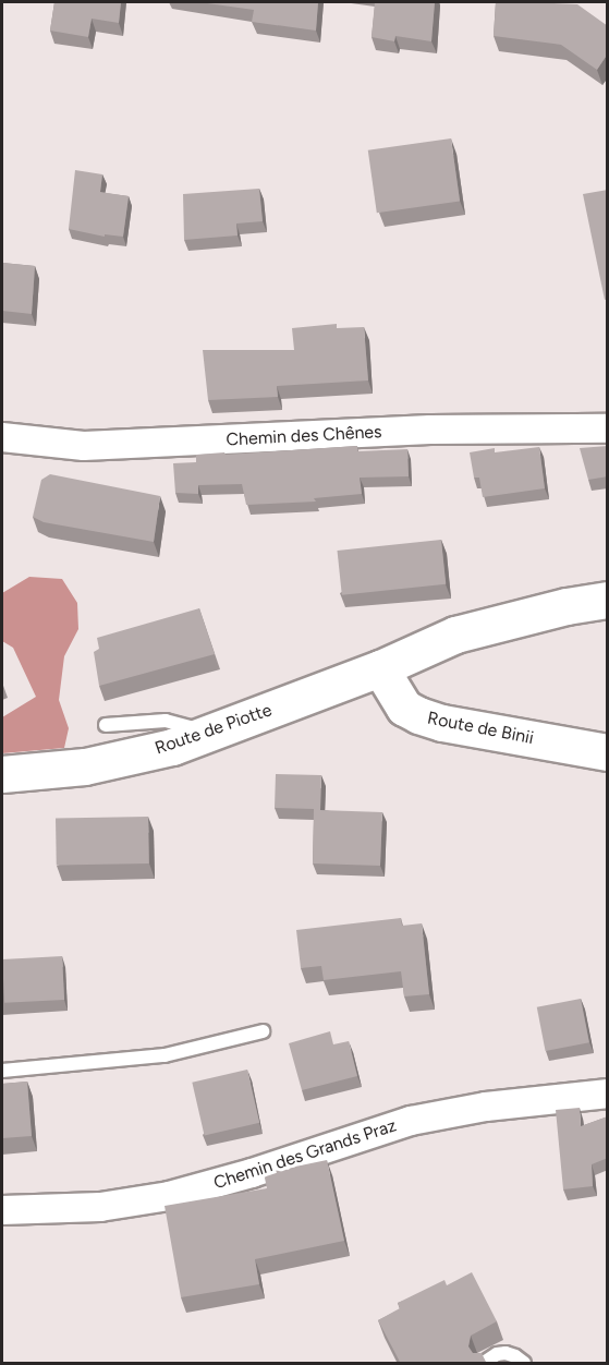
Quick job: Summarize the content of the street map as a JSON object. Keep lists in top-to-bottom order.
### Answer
{
  "streets": {
    "street": [
      "Chemin des Chênes",
      "Route de Binii",
      "Route de Piotte",
      "Chemin des Grands Praz"
    ]
  },
  "crossings": [
    ["Route de Binii", "Route de Piotte"]
  ]
}
